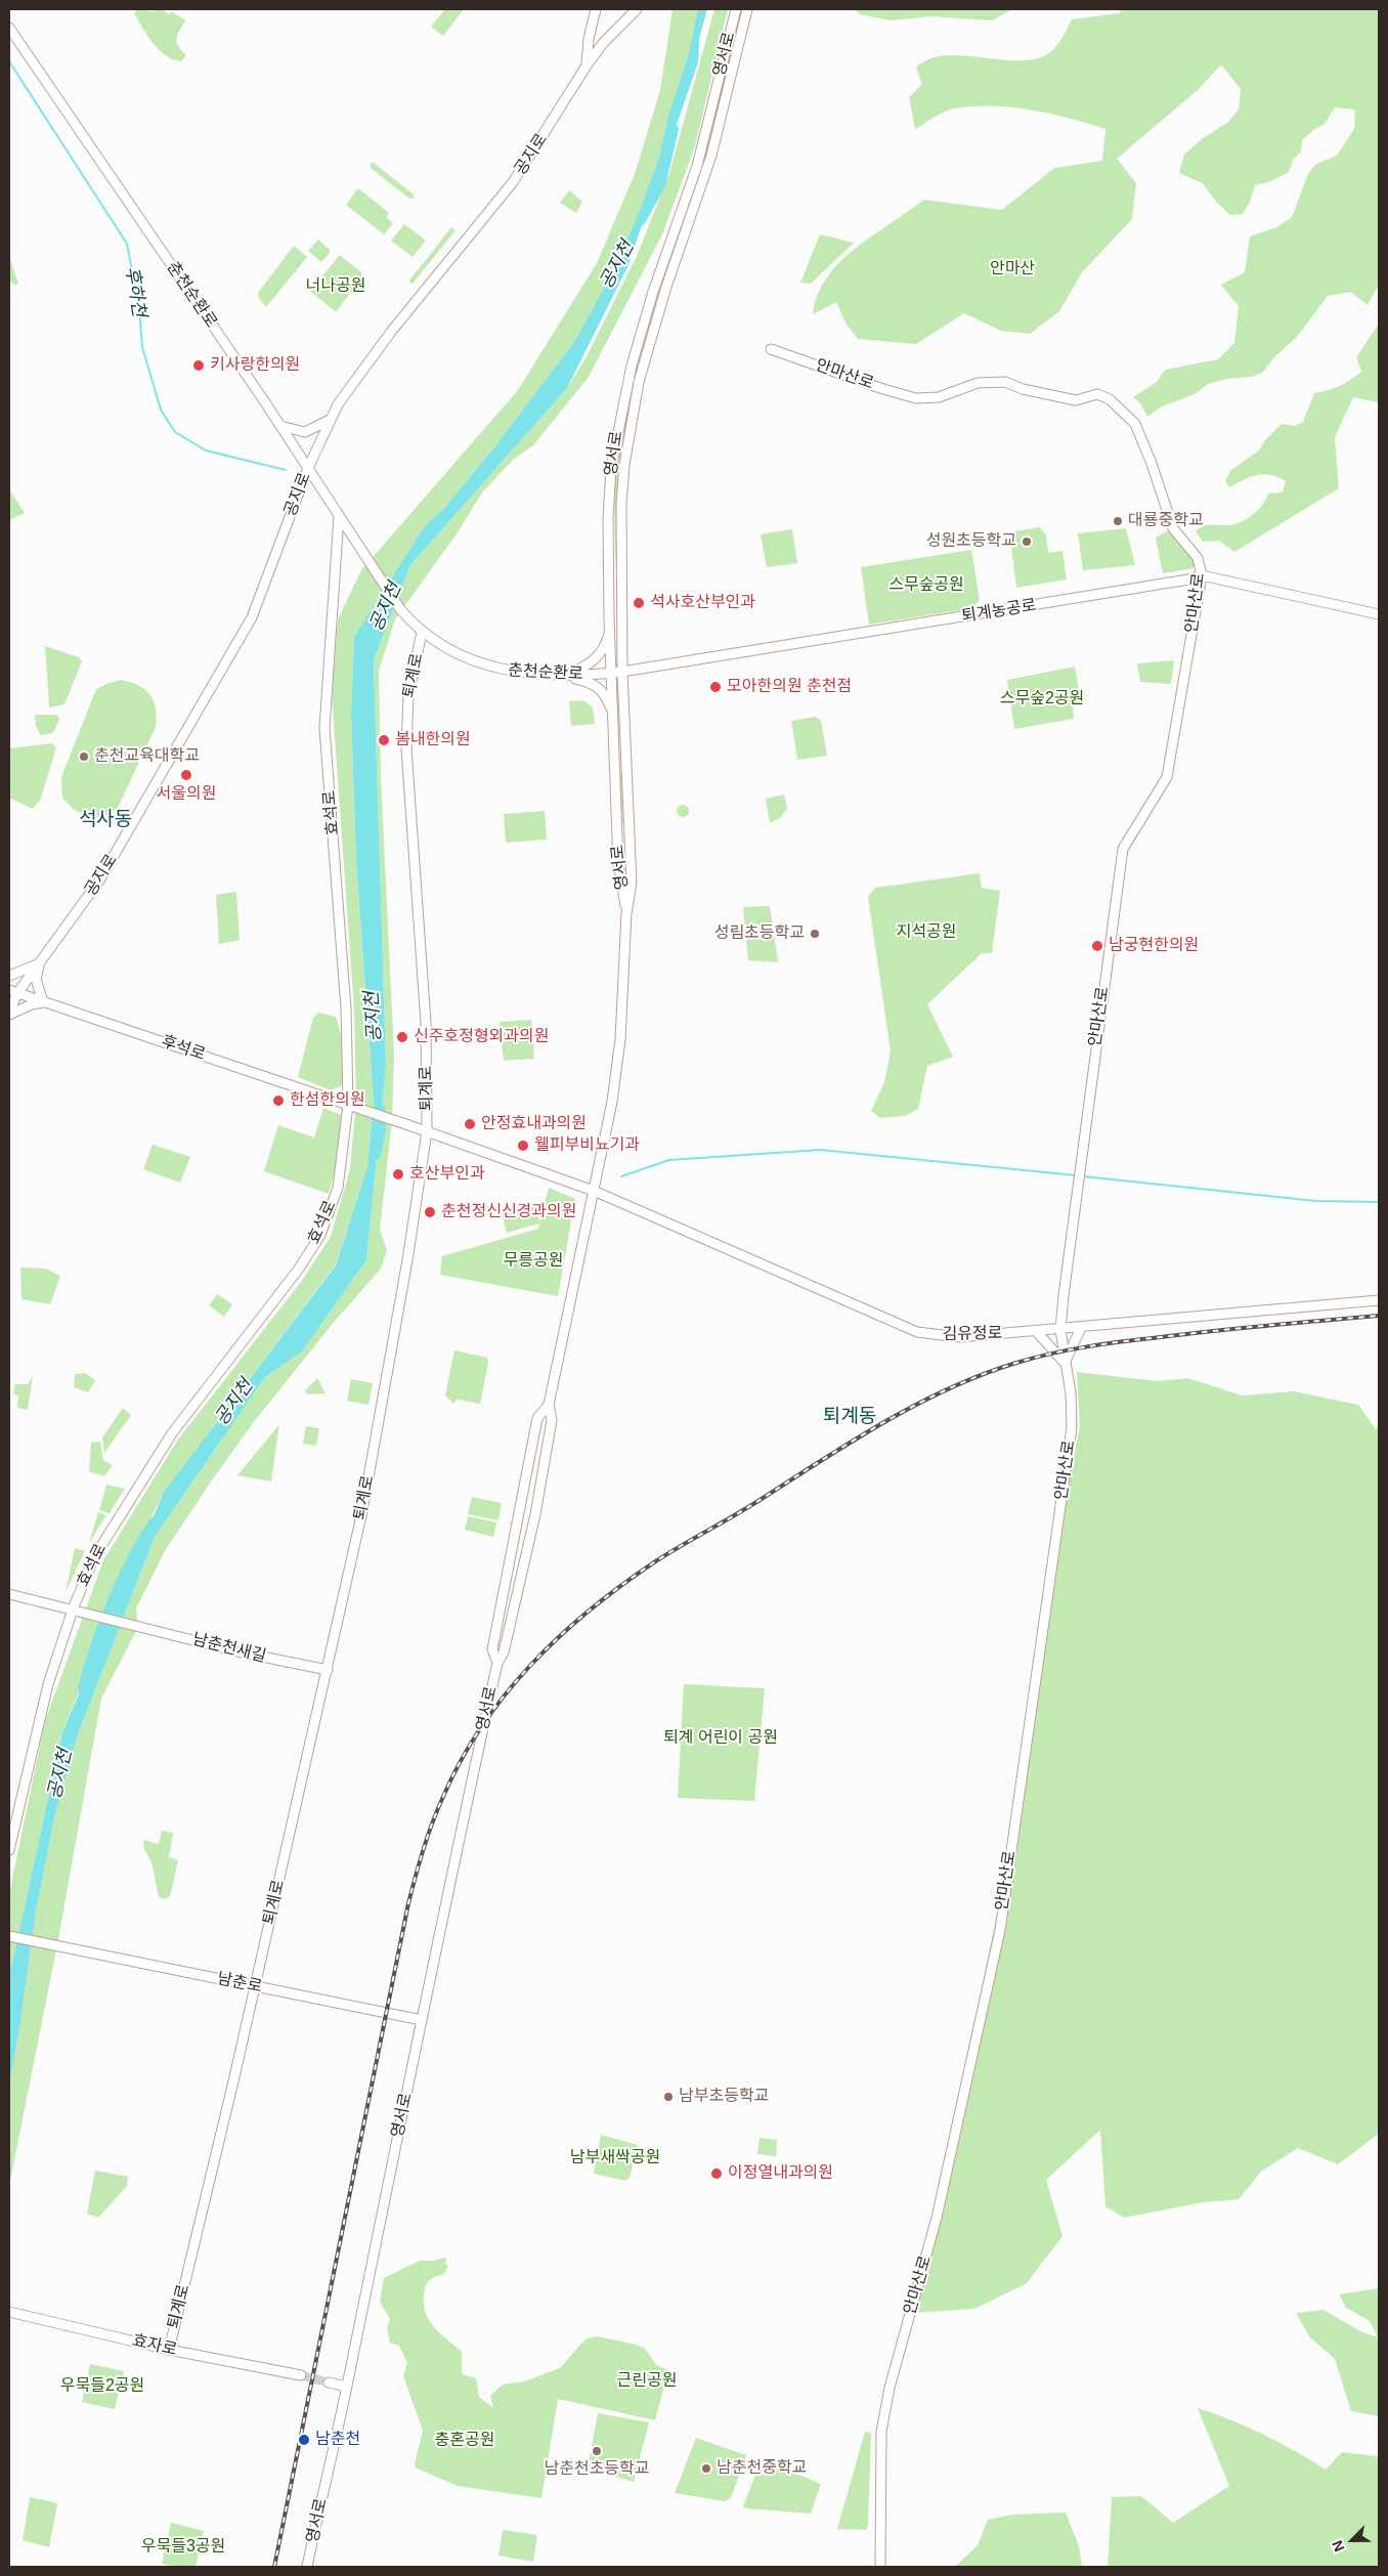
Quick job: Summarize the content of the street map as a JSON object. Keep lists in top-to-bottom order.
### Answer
{
  "streets": {
    "street": [
      "영서로",
      "공지로",
      "춘천순환로",
      "안마산로",
      "퇴계농공로",
      "퇴계로",
      "효석로",
      "후석로",
      "김유정로",
      "남춘천새길",
      "남춘로",
      "효자로"
    ]
  },
  "crossings": [
    ["영서로", "춘천순환로"],
    ["영서로", "퇴계농공로"],
    ["영서로", "김유정로"],
    ["영서로", "남춘로"],
    ["공지로", "춘천순환로"],
    ["공지로", "후석로"],
    ["춘천순환로", "퇴계농공로"],
    ["춘천순환로", "퇴계로"],
    ["춘천순환로", "효석로"],
    ["안마산로", "퇴계농공로"],
    ["안마산로", "김유정로"],
    ["퇴계로", "후석로"],
    ["퇴계로", "남춘천새길"],
    ["퇴계로", "남춘로"],
    ["퇴계로", "효자로"],
    ["효석로", "후석로"],
    ["효석로", "남춘천새길"]
  ],
  "districts": ["석사동", "퇴계동"],
  "water": ["공지천", "후하천"],
  "parks": [
    "안마산",
    "너나공원",
    "스무숲공원",
    "스무숲2공원",
    "지석공원",
    "무릉공원",
    "퇴계 어린이 공원",
    "남부새싹공원",
    "근린공원",
    "우묵들2공원",
    "충혼공원",
    "우묵들3공원"
  ],
  "places": [
    "키사랑한의원",
    "대룡중학교",
    "성원초등학교",
    "석사호산부인과",
    "모아한의원 춘천점",
    "봄내한의원",
    "춘천교육대학교",
    "서울의원",
    "성림초등학교",
    "남궁현한의원",
    "신주호정형외과의원",
    "한섬한의원",
    "안정효내과의원",
    "웰피부비뇨기과",
    "호산부인과",
    "춘천정신신경과의원",
    "남부초등학교",
    "이정열내과의원",
    "남춘천",
    "남춘천초등학교",
    "남춘천중학교"
  ],
  "north": "bottom left"
}
